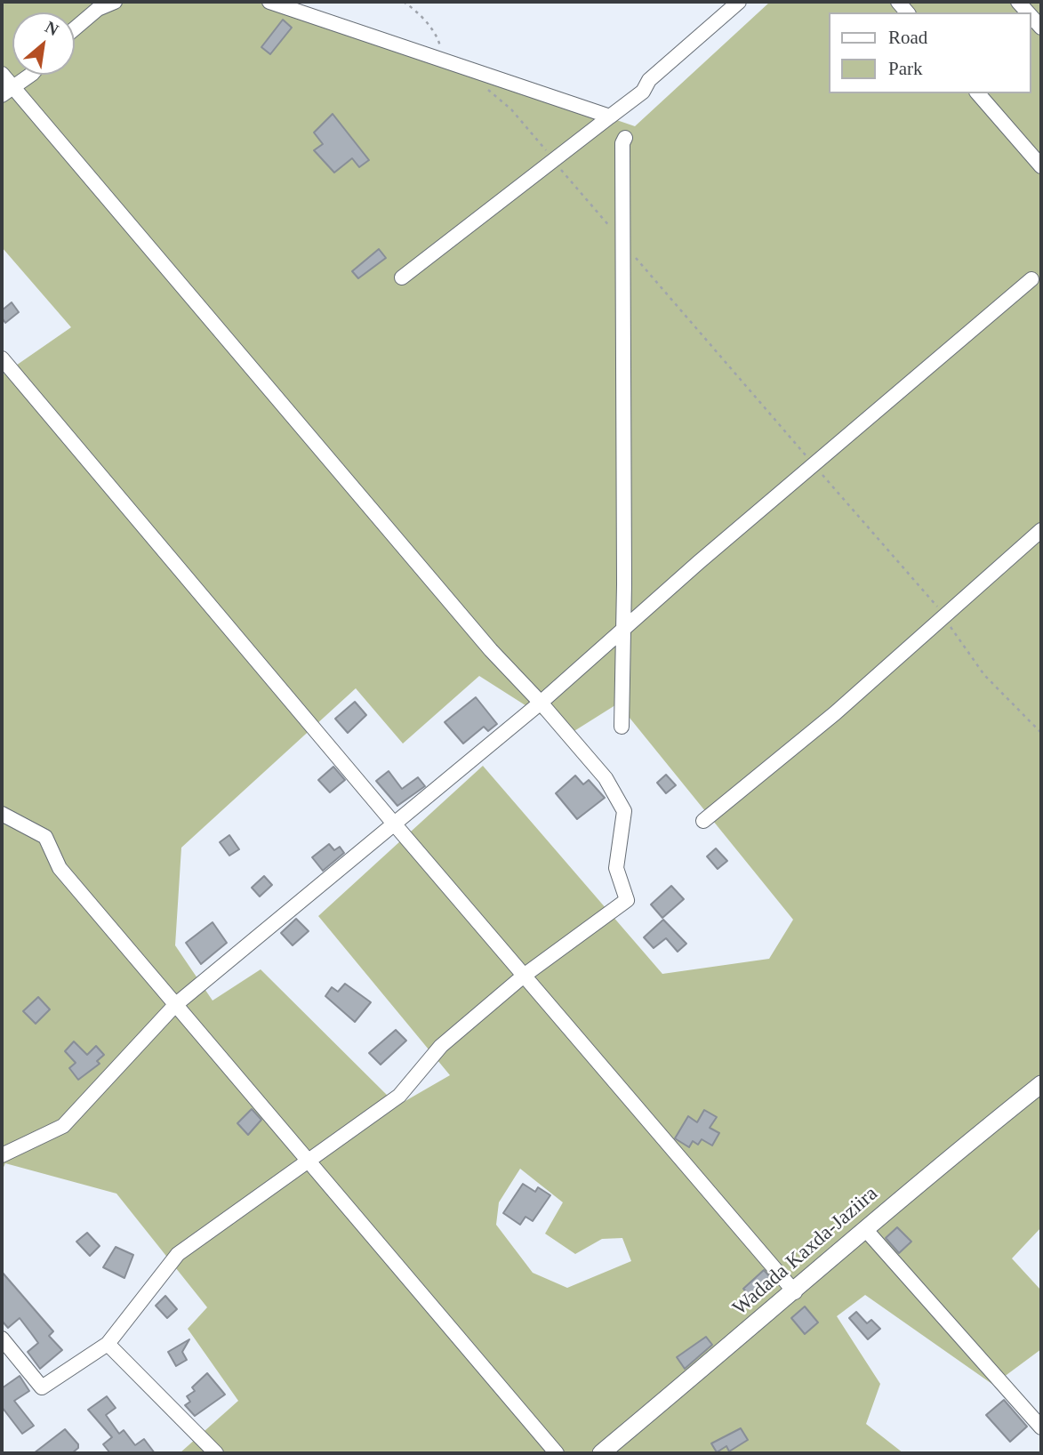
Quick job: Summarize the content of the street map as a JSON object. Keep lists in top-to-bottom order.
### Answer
{
  "streets": {
    "street": ["Wadada Kaxda-Jaziira"]
  },
  "legend": ["Road", "Park"],
  "north": "top right"
}
